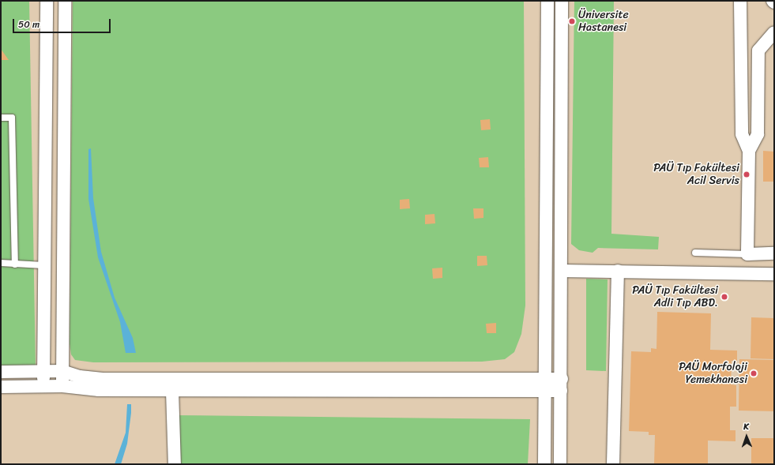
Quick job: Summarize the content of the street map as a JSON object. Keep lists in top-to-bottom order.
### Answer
{
  "places": [
    "Üniversite Hastanesi",
    "PAÜ Tıp Fakültesi Acil Servis",
    "PAÜ Tıp Fakültesi Adli Tıp ABD.",
    "PAÜ Morfoloji Yemekhanesi"
  ],
  "scale_bar": "50 m",
  "north": "top"
}
